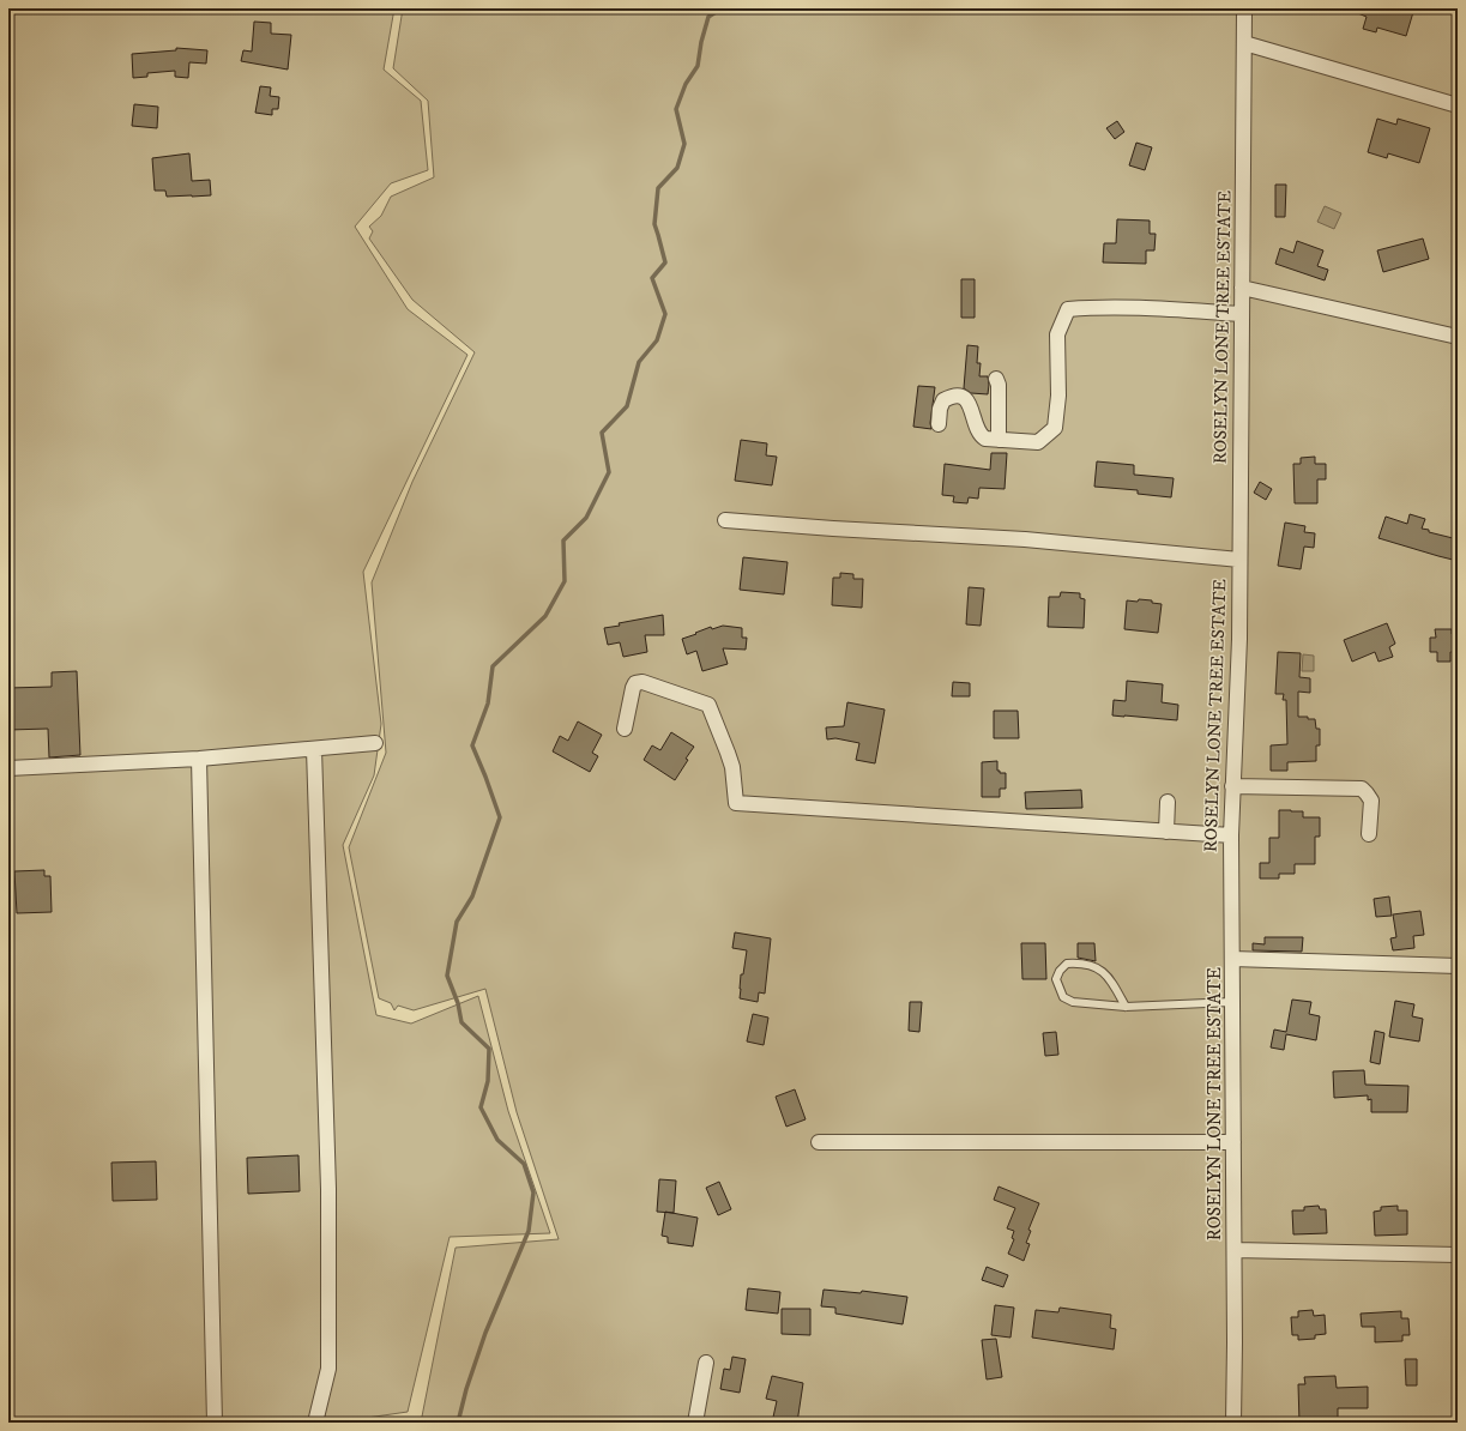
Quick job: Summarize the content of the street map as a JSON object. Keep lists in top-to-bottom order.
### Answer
{
  "streets": {
    "street": ["ROSELYN LONE TREE ESTATE"]
  }
}
